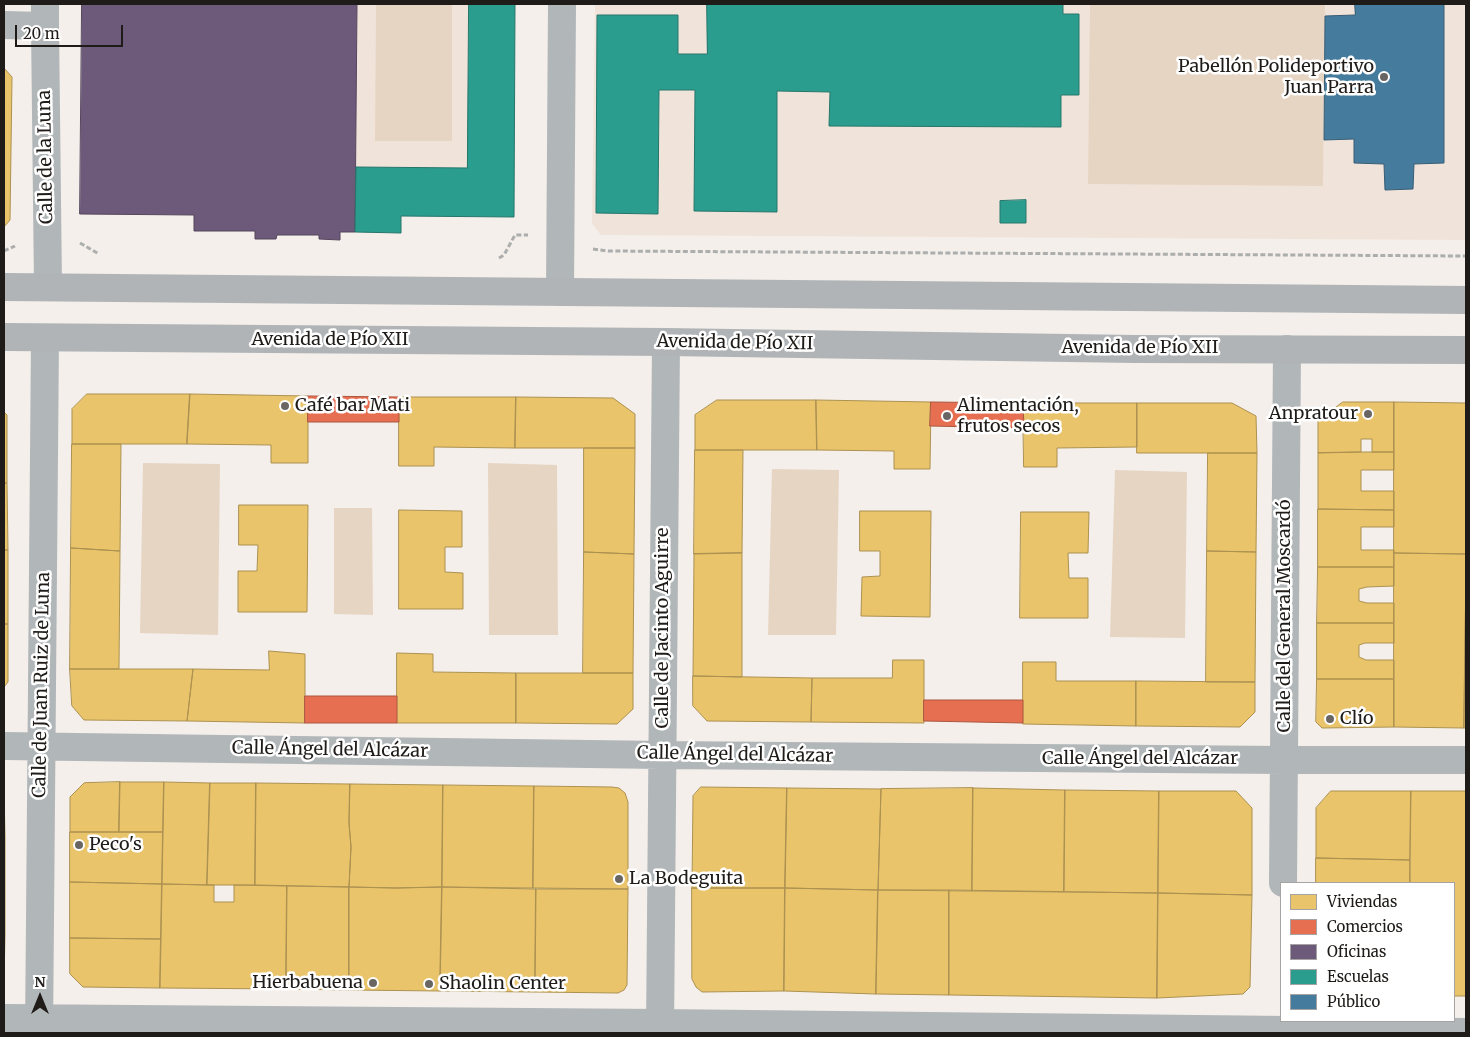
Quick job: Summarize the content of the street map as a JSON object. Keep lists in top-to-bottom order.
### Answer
{
  "streets": {
    "main road": ["Avenida de Pío XII"],
    "street": [
      "Calle de la Luna",
      "Calle del General Moscardó",
      "Calle de Jacinto Aguirre",
      "Calle de Juan Ruiz de Luna",
      "Calle Ángel del Alcázar"
    ]
  },
  "crossings": [
    ["Avenida de Pío XII", "Calle del General Moscardó"],
    ["Avenida de Pío XII", "Calle de Jacinto Aguirre"],
    ["Avenida de Pío XII", "Calle de Juan Ruiz de Luna"],
    ["Calle del General Moscardó", "Calle Ángel del Alcázar"],
    ["Calle de Jacinto Aguirre", "Calle Ángel del Alcázar"],
    ["Calle de Juan Ruiz de Luna", "Calle Ángel del Alcázar"]
  ],
  "places": [
    "Pabellón Polideportivo Juan Parra",
    "Café bar Mati",
    "Anpratour",
    "Alimentación, frutos secos",
    "Clío",
    "Peco's",
    "La Bodeguita",
    "Hierbabuena",
    "Shaolin Center"
  ],
  "legend": [
    "Viviendas",
    "Comercios",
    "Oficinas",
    "Escuelas",
    "Público"
  ],
  "scale_bar": "20 m",
  "north": "top"
}
